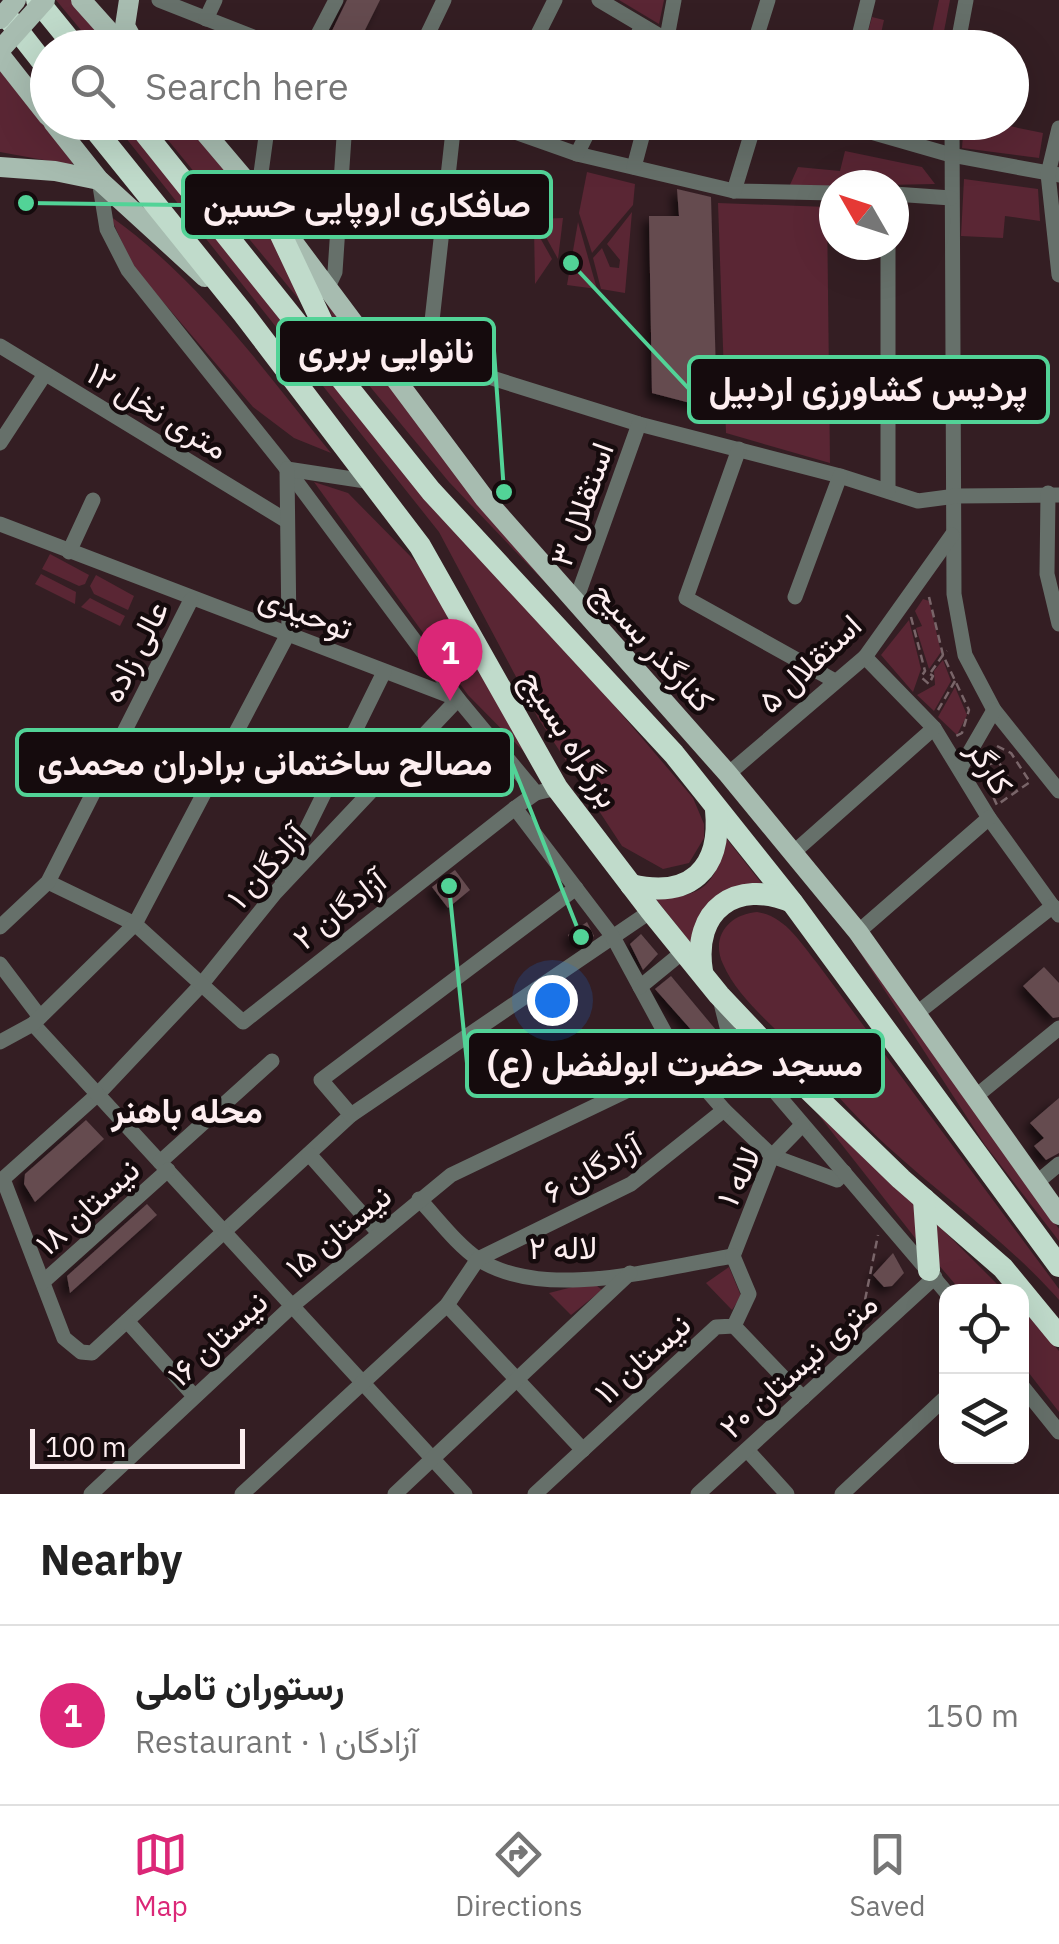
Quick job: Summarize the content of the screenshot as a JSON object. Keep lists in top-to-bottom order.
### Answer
{
  "streets": {
    "highway": ["بزرگراه بسیج"],
    "main road": ["کنارگذر بسیج"],
    "street": [
      "۱۲ متری نخل",
      "استقلال ۳",
      "توحیدی",
      "عالی زاده",
      "استقلال ۵",
      "کارگر",
      "آزادگان ۱",
      "آزادگان ۲",
      "آزادگان ۶",
      "لاله ۱",
      "نیستان ۱۸",
      "نیستان ۱۵",
      "لاله ۲",
      "نیستان ۱۶",
      "نیستان ۱۱",
      "۲۰ متری نیستان"
    ]
  },
  "crossings": [
    ["استقلال ۳", "کنارگذر بسیج"],
    ["توحیدی", "عالی زاده"],
    ["توحیدی", "بزرگراه بسیج"],
    ["توحیدی", "آزادگان ۱"],
    ["کنارگذر بسیج", "استقلال ۵"],
    ["استقلال ۵", "کارگر"],
    ["آزادگان ۱", "آزادگان ۲"],
    ["آزادگان ۱", "نیستان ۱۸"],
    ["آزادگان ۶", "لاله ۲"],
    ["لاله ۱", "لاله ۲"],
    ["لاله ۱", "نیستان ۱۱"],
    ["نیستان ۱۵", "لاله ۲"],
    ["نیستان ۱۵", "نیستان ۱۶"],
    ["لاله ۲", "نیستان ۱۱"]
  ],
  "districts": ["محله باهنر"],
  "places": [
    "صافکاری اروپایی حسین",
    "پردیس کشاورزی اردبیل",
    "نانوایی بربری",
    "مسجد حضرت ابولفضل (ع)",
    "مصالح ساختمانی برادران محمدی"
  ],
  "scale_bar": "100 m",
  "north": "top left",
  "page": {
    "search": "Search here",
    "pins": "1",
    "scale": "100 m",
    "heading": "Nearby",
    "list": [
      {
        "mark": "1",
        "name": "رستوران تاملی",
        "note": "Restaurant · آزادگان ۱",
        "value": "150 m"
      }
    ],
    "nav": ["Map", "Directions", "Saved"]
  }
}
